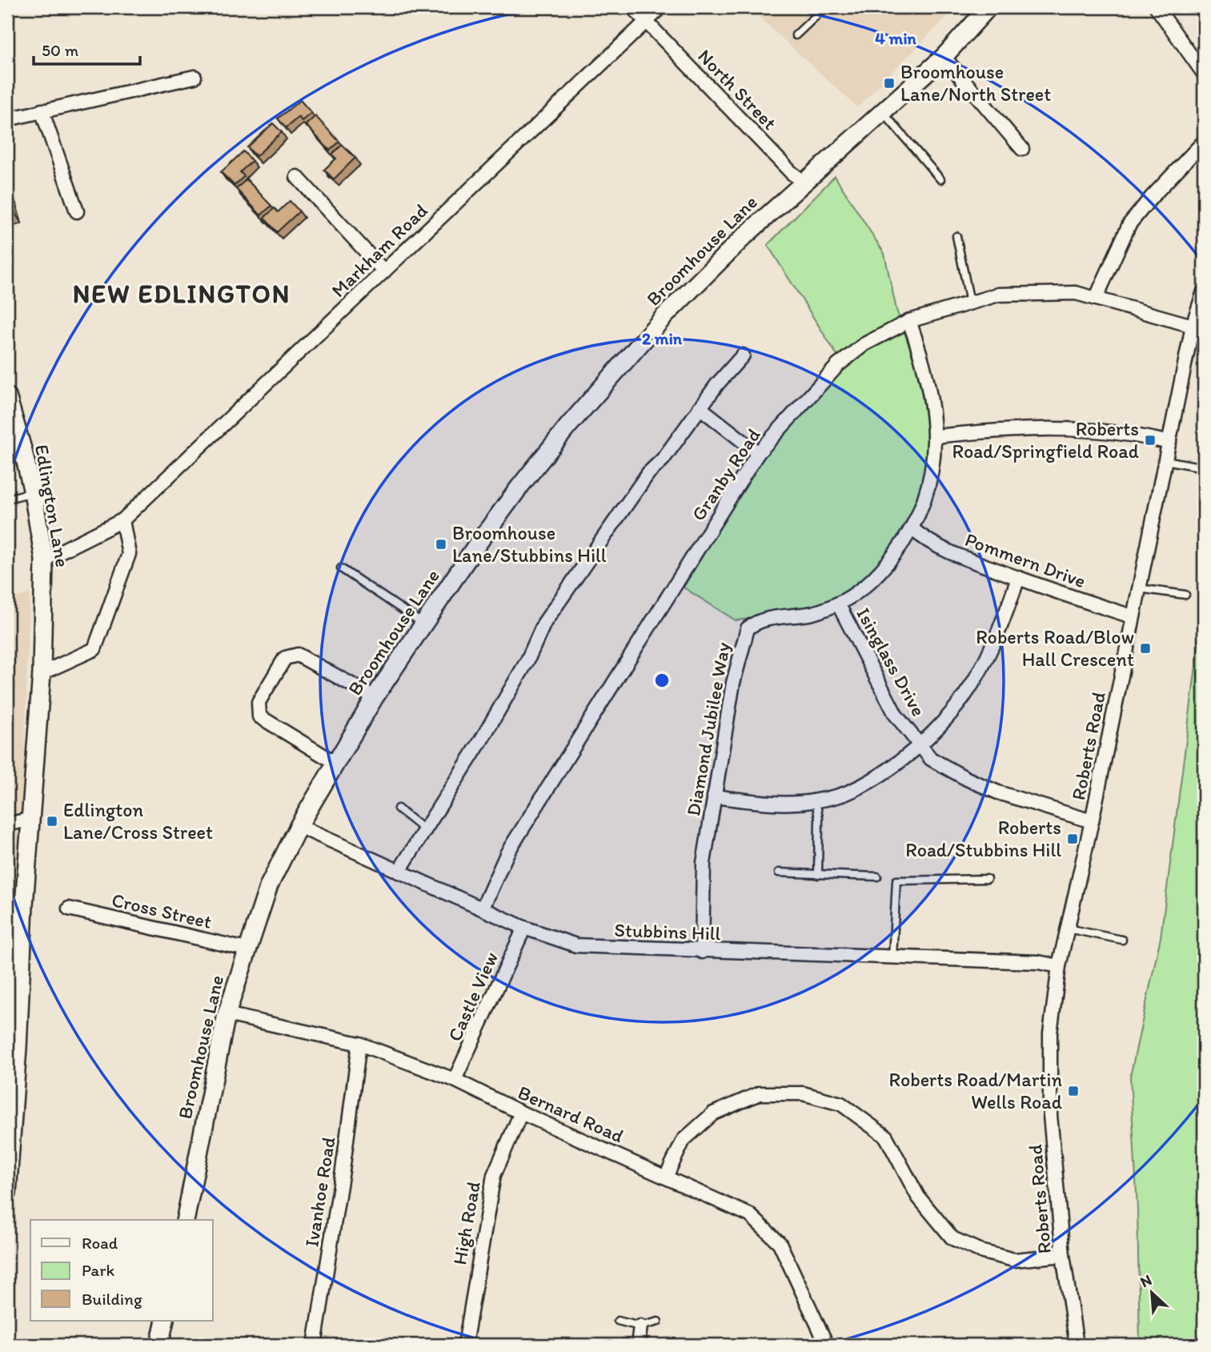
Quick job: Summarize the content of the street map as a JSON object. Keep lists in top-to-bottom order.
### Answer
{
  "streets": {
    "street": [
      "North Street",
      "Markham Road",
      "Broomhouse Lane",
      "Granby Road",
      "Edlington Lane",
      "Pommern Drive",
      "Isinglass Drive",
      "Diamond Jubilee Way",
      "Roberts Road",
      "Cross Street",
      "Stubbins Hill",
      "Castle View",
      "Bernard Road",
      "Ivanhoe Road",
      "High Road"
    ]
  },
  "crossings": [
    ["North Street", "Markham Road"],
    ["North Street", "Broomhouse Lane"],
    ["Markham Road", "Edlington Lane"],
    ["Broomhouse Lane", "Cross Street"],
    ["Broomhouse Lane", "Stubbins Hill"],
    ["Broomhouse Lane", "Bernard Road"],
    ["Granby Road", "Diamond Jubilee Way"],
    ["Granby Road", "Roberts Road"],
    ["Granby Road", "Stubbins Hill"],
    ["Pommern Drive", "Diamond Jubilee Way"],
    ["Pommern Drive", "Roberts Road"],
    ["Isinglass Drive", "Diamond Jubilee Way"],
    ["Isinglass Drive", "Roberts Road"],
    ["Diamond Jubilee Way", "Stubbins Hill"],
    ["Roberts Road", "Stubbins Hill"],
    ["Stubbins Hill", "Castle View"],
    ["Castle View", "Bernard Road"],
    ["Bernard Road", "Ivanhoe Road"],
    ["Bernard Road", "High Road"]
  ],
  "districts": ["NEW EDLINGTON"],
  "places": {
    "transit": [
      "Broomhouse Lane/North Street",
      "Roberts Road/Springfield Road",
      "Broomhouse Lane/Stubbins Hill",
      "Roberts Road/Blow Hall Crescent",
      "Edlington Lane/Cross Street",
      "Roberts Road/Stubbins Hill",
      "Roberts Road/Martin Wells Road"
    ]
  },
  "legend": ["Road", "Park", "Building"],
  "scale_bar": "50 m",
  "north": "top left",
  "rings": ["4 min", "2 min"]
}
